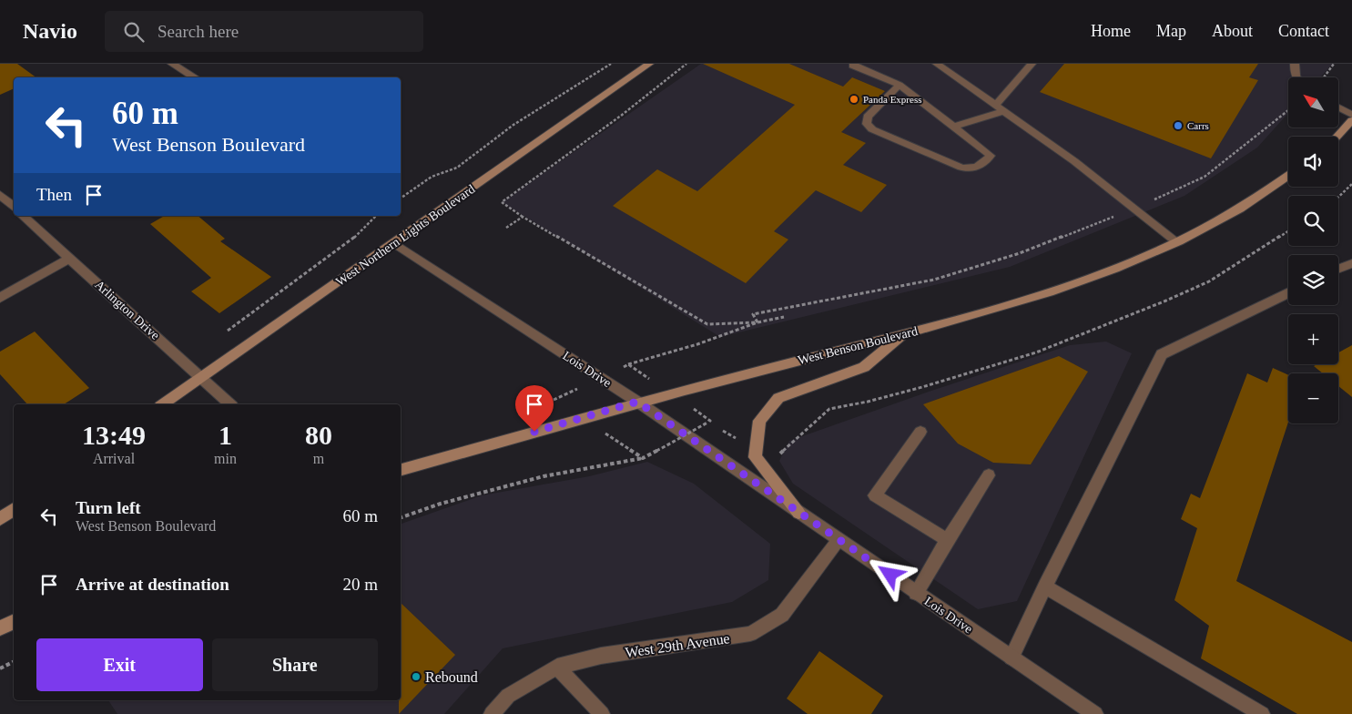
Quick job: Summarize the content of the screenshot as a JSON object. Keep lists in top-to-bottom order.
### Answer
{
  "streets": {
    "main road": ["West Northern Lights Boulevard", "West Benson Boulevard"],
    "street": ["Arlington Drive", "Lois Drive", "West 29th Avenue"]
  },
  "crossings": [
    ["West Northern Lights Boulevard", "Arlington Drive"],
    ["West Northern Lights Boulevard", "Lois Drive"],
    ["West Benson Boulevard", "Lois Drive"],
    ["Lois Drive", "West 29th Avenue"]
  ],
  "places": ["Panda Express", "Carrs", "Rebound"],
  "north": "top left",
  "page": {
    "header": "Navio",
    "search": "Search here",
    "nav": [
      "Home",
      "Map",
      "About",
      "Contact"
    ],
    "map_buttons": ["+", "−"],
    "turn": ["60 m", "West Benson Boulevard"],
    "then": "Then",
    "eta": [
      "13:49",
      "Arrival",
      "1",
      "min",
      "80",
      "m"
    ],
    "list": [
      {
        "name": "Turn left",
        "note": "West Benson Boulevard",
        "value": "60 m"
      },
      {
        "name": "Arrive at destination",
        "value": "20 m"
      }
    ],
    "buttons": ["Exit", "Share"]
  }
}
